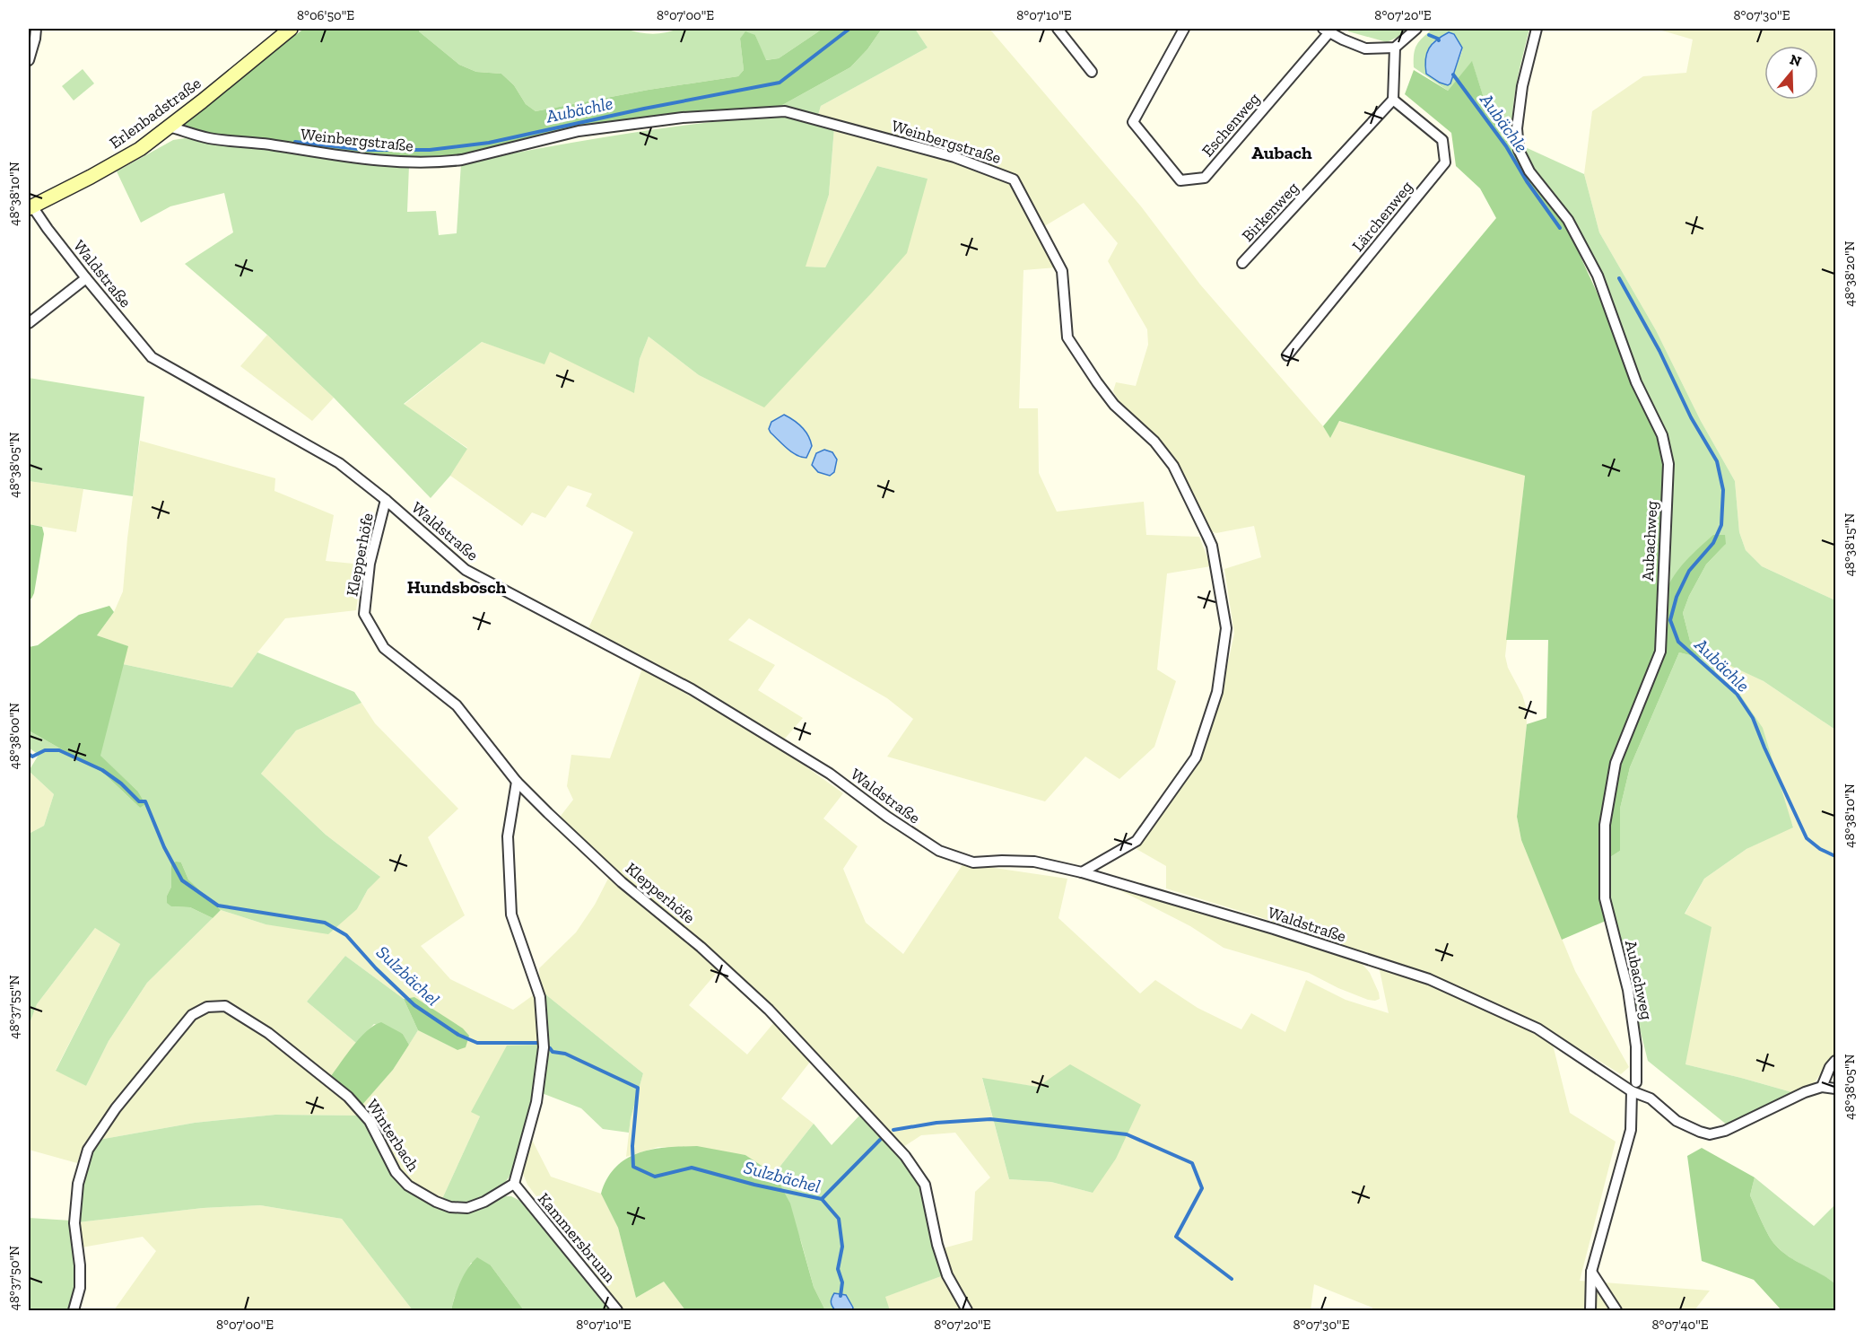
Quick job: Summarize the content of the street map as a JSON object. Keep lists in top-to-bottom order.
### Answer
{
  "streets": {
    "main road": ["Erlenbadstraße"],
    "street": [
      "Eschenweg",
      "Weinbergstraße",
      "Birkenweg",
      "Lärchenweg",
      "Waldstraße",
      "Aubachweg",
      "Klepperhöfe",
      "Winterbach",
      "Kammersbrunn"
    ]
  },
  "crossings": [
    ["Erlenbadstraße", "Weinbergstraße"],
    ["Erlenbadstraße", "Waldstraße"],
    ["Weinbergstraße", "Waldstraße"],
    ["Birkenweg", "Lärchenweg"],
    ["Waldstraße", "Aubachweg"],
    ["Waldstraße", "Klepperhöfe"],
    ["Winterbach", "Kammersbrunn"]
  ],
  "districts": ["Aubach", "Hundsbosch"],
  "water": ["Aubächle", "Sulzbächel"],
  "north": "top",
  "coordinates": [
    "8°06'50\"E",
    "8°07'00\"E",
    "8°07'10\"E",
    "8°07'20\"E",
    "8°07'30\"E",
    "48°38'10\"N",
    "48°38'20\"N",
    "48°38'05\"N",
    "48°38'15\"N",
    "48°38'00\"N",
    "48°37'55\"N",
    "48°37'50\"N",
    "8°07'40\"E"
  ]
}
